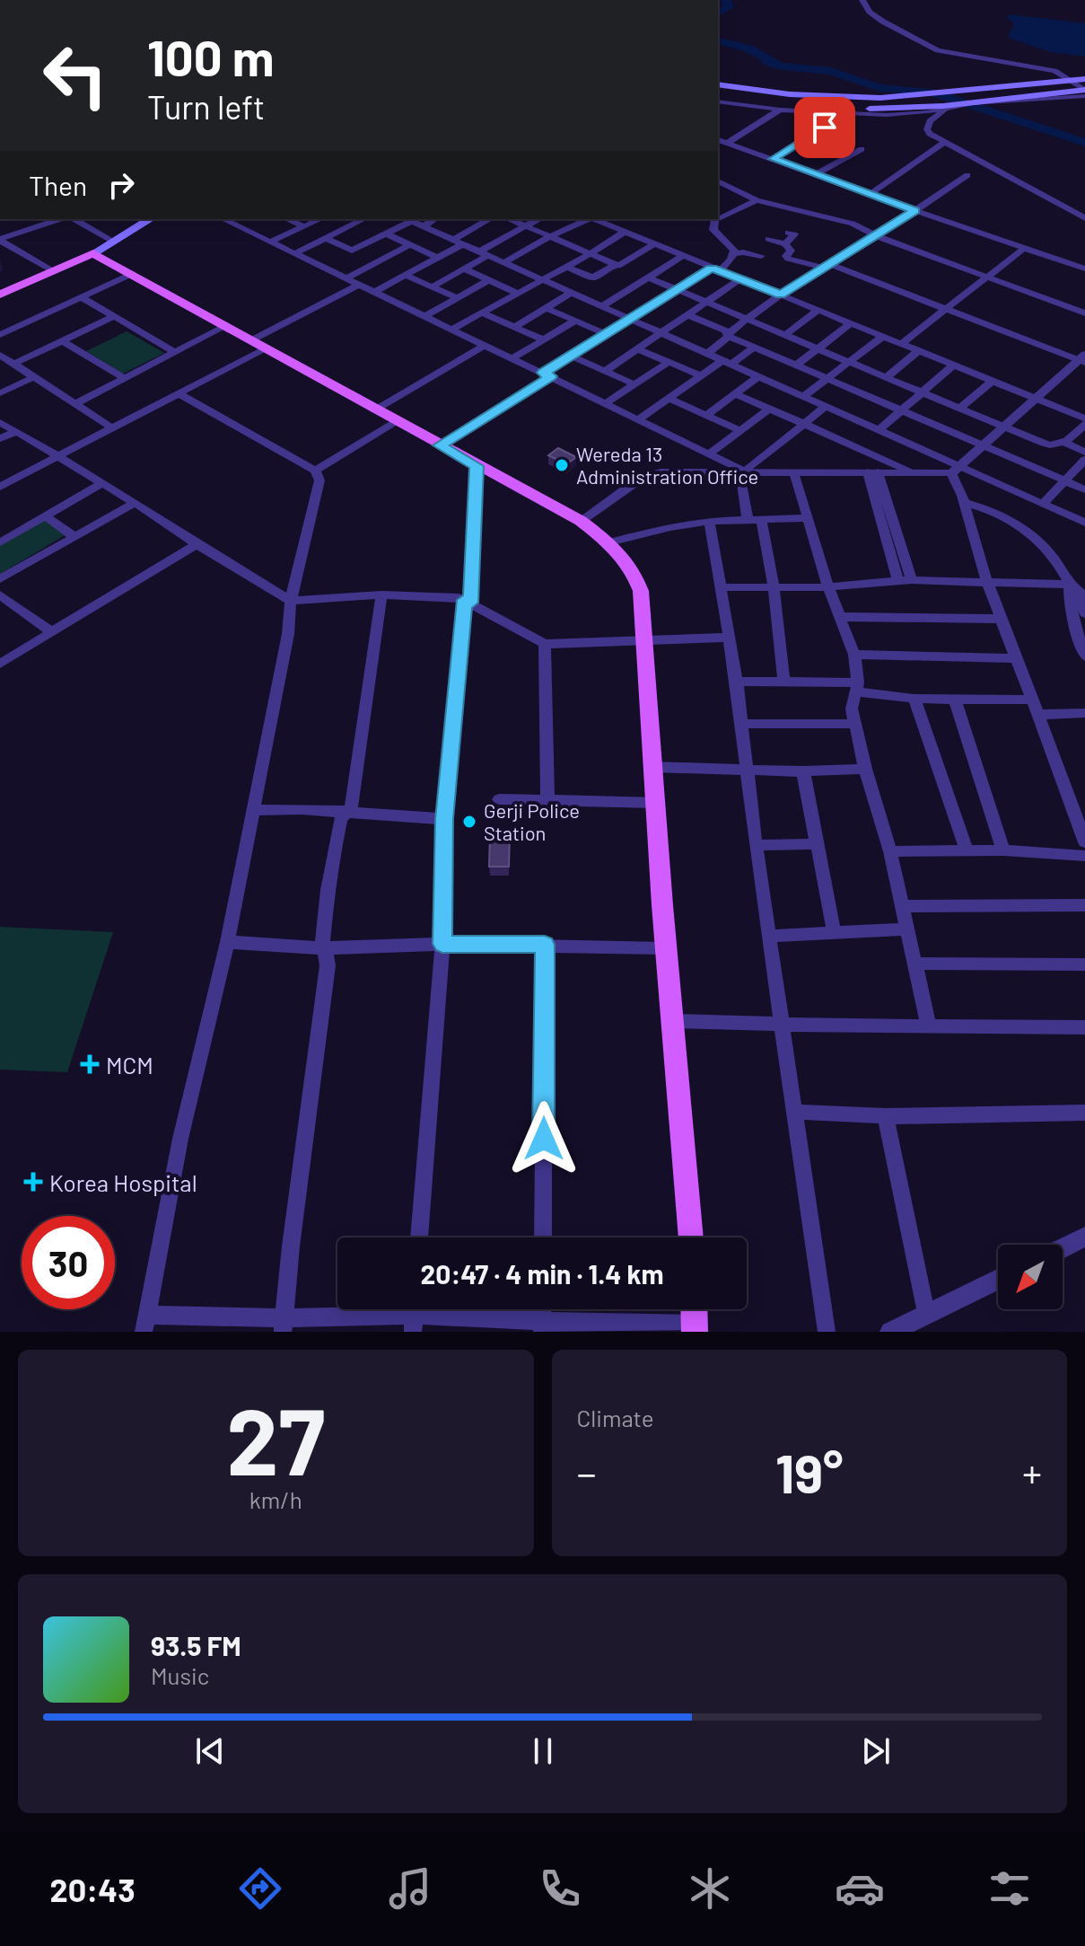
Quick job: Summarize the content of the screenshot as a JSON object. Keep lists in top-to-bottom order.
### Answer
{
  "places": {
    "other": ["Wereda 13 Administration Office", "Gerji Police Station"],
    "health": ["MCM", "Korea Hospital"]
  },
  "north": "bottom left",
  "page": {
    "turn": ["100 m", "Turn left"],
    "then": "Then",
    "limit": "30",
    "trip": "20:47 · 4 min · 1.4 km",
    "tile": [
      ["27", "km/h"],
      "Climate"
    ],
    "heat": ["−", "19°", "+"],
    "song": ["93.5 FM", "Music"],
    "tabs": "20:43"
  }
}
